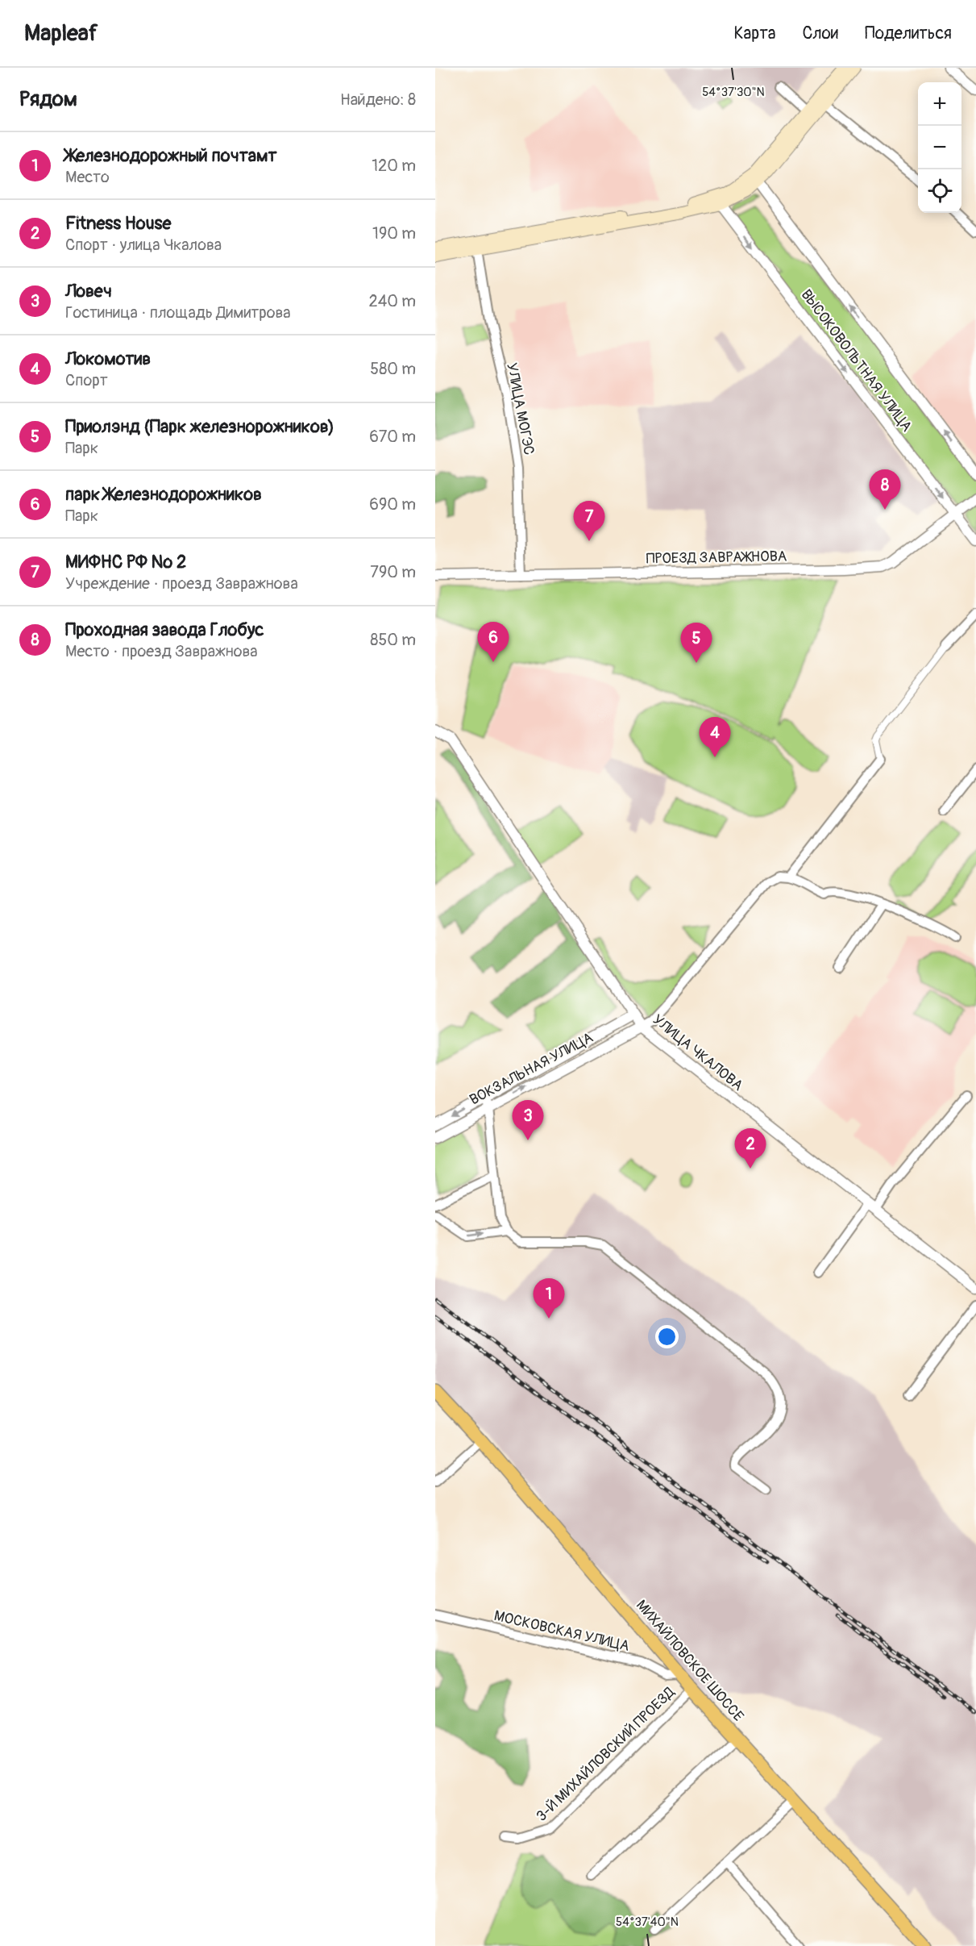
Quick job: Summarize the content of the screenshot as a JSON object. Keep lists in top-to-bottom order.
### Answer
{
  "streets": {
    "main road": ["МИХАЙЛОВСКОЕ ШОССЕ"],
    "street": [
      "ВЫСОКОВОЛЬТНАЯ УЛИЦА",
      "УЛИЦА МОГЭС",
      "ПРОЕЗД ЗАВРАЖНОВА",
      "УЛИЦА ЧКАЛОВА",
      "ВОКЗАЛЬНАЯ УЛИЦА",
      "МОСКОВСКАЯ УЛИЦА",
      "3-Й МИХАЙЛОВСКИЙ ПРОЕЗД"
    ]
  },
  "crossings": [
    ["ВЫСОКОВОЛЬТНАЯ УЛИЦА", "ПРОЕЗД ЗАВРАЖНОВА"],
    ["УЛИЦА МОГЭС", "ПРОЕЗД ЗАВРАЖНОВА"],
    ["УЛИЦА ЧКАЛОВА", "ВОКЗАЛЬНАЯ УЛИЦА"],
    ["МОСКОВСКАЯ УЛИЦА", "МИХАЙЛОВСКОЕ ШОССЕ"],
    ["МИХАЙЛОВСКОЕ ШОССЕ", "3-Й МИХАЙЛОВСКИЙ ПРОЕЗД"]
  ],
  "page": {
    "header": "Mapleaf",
    "nav": ["Карта", "Слои", "Поделиться"],
    "heading": ["Рядом", "Найдено: 8"],
    "map_buttons": ["+", "−"],
    "list": [
      {
        "mark": "1",
        "name": "Железнодорожный почтамт",
        "note": "Место",
        "value": "120 m"
      },
      {
        "mark": "2",
        "name": "Fitness House",
        "note": "Спорт · улица Чкалова",
        "value": "190 m"
      },
      {
        "mark": "3",
        "name": "Ловеч",
        "note": "Гостиница · площадь Димитрова",
        "value": "240 m"
      },
      {
        "mark": "4",
        "name": "Локомотив",
        "note": "Спорт",
        "value": "580 m"
      },
      {
        "mark": "5",
        "name": "Приолэнд (Парк железнорожников)",
        "note": "Парк",
        "value": "670 m"
      },
      {
        "mark": "6",
        "name": "парк Железнодорожников",
        "note": "Парк",
        "value": "690 m"
      },
      {
        "mark": "7",
        "name": "МИФНС РФ № 2",
        "note": "Учреждение · проезд Завражнова",
        "value": "790 m"
      },
      {
        "mark": "8",
        "name": "Проходная завода Глобус",
        "note": "Место · проезд Завражнова",
        "value": "850 m"
      }
    ],
    "pins": [
      "8",
      "7",
      "6",
      "5",
      "4",
      "3",
      "2",
      "1"
    ]
  },
  "coordinates": ["54°37'30\"N", "54°37'40\"N"]
}
